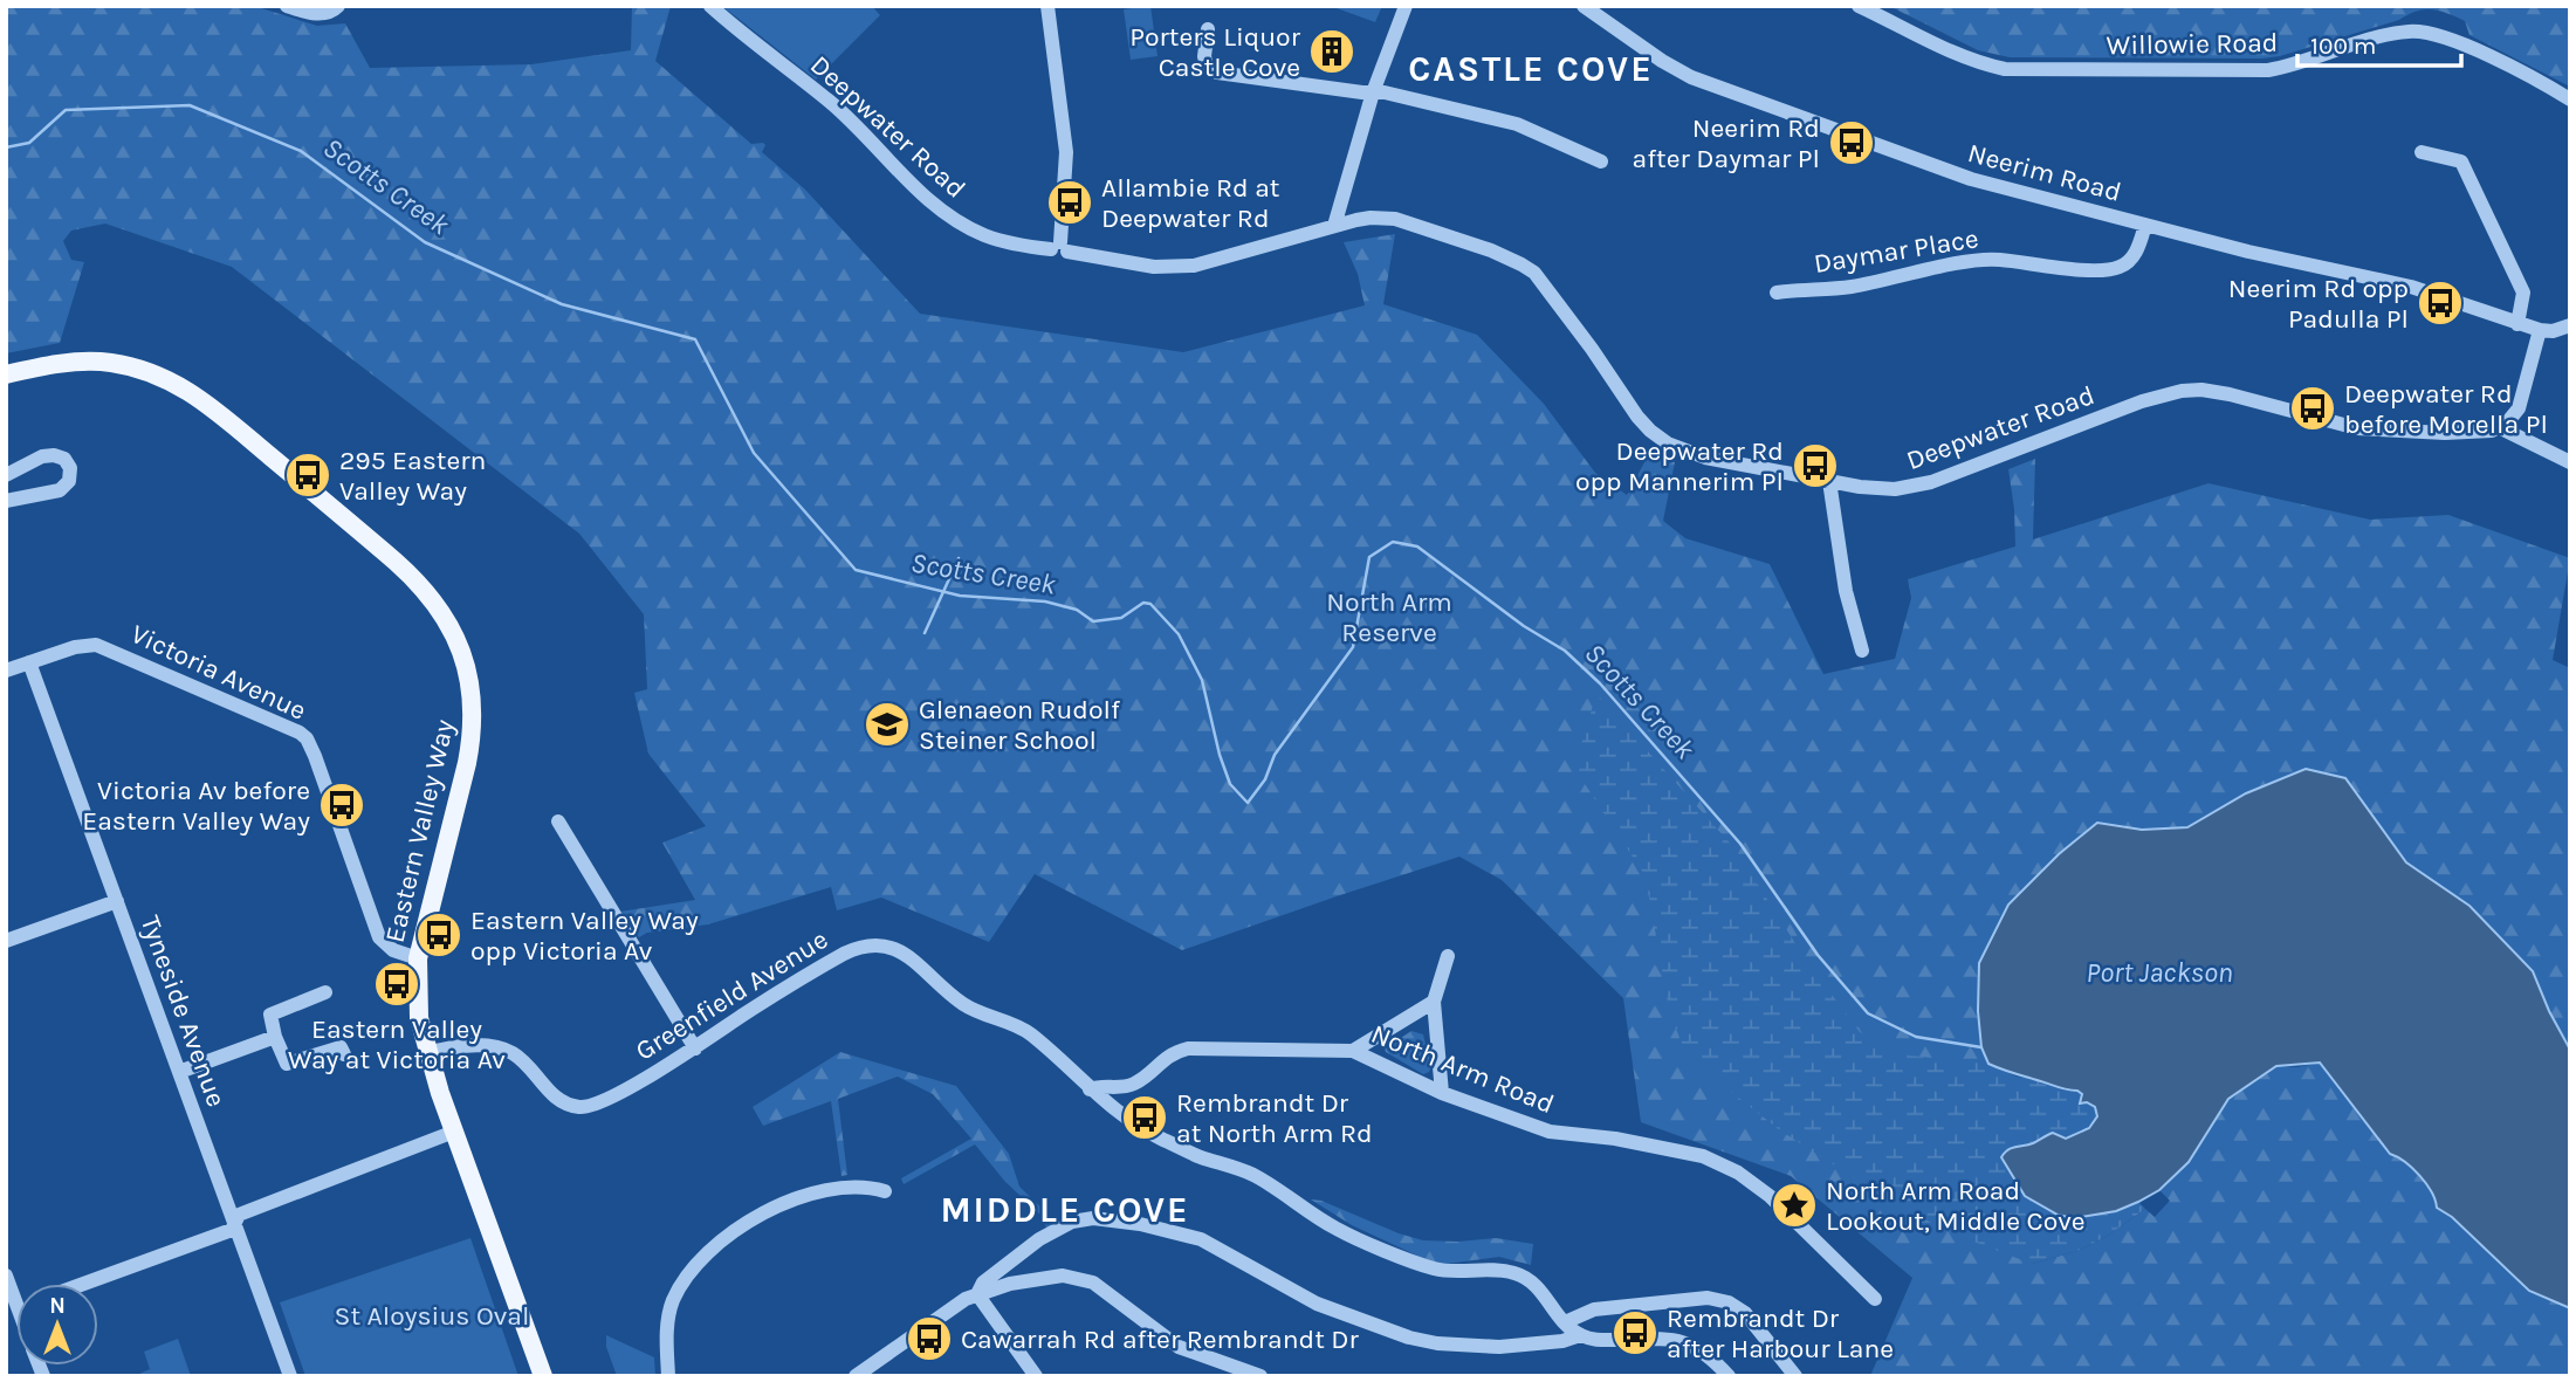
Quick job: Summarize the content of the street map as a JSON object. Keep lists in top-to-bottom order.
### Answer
{
  "streets": {
    "main road": ["Eastern Valley Way"],
    "street": [
      "Willowie Road",
      "Deepwater Road",
      "Neerim Road",
      "Daymar Place",
      "Victoria Avenue",
      "Greenfield Avenue",
      "Tyneside Avenue",
      "North Arm Road"
    ]
  },
  "crossings": [
    ["Neerim Road", "Daymar Place"],
    ["Victoria Avenue", "Eastern Valley Way"],
    ["Victoria Avenue", "Tyneside Avenue"],
    ["Eastern Valley Way", "Greenfield Avenue"],
    ["Greenfield Avenue", "North Arm Road"]
  ],
  "districts": ["CASTLE COVE", "MIDDLE COVE"],
  "water": ["Scotts Creek", "Port Jackson"],
  "parks": ["North Arm Reserve", "St Aloysius Oval"],
  "places": {
    "building": ["Porters Liquor Castle Cove"],
    "bus stop": [
      "Neerim Rd after Daymar Pl",
      "Allambie Rd at Deepwater Rd",
      "Neerim Rd opp Padulla Pl",
      "Deepwater Rd before Morella Pl",
      "Deepwater Rd opp Mannerim Pl",
      "295 Eastern Valley Way",
      "Victoria Av before Eastern Valley Way",
      "Eastern Valley Way opp Victoria Av",
      "Eastern Valley Way at Victoria Av",
      "Rembrandt Dr at North Arm Rd",
      "Rembrandt Dr after Harbour Lane",
      "Cawarrah Rd after Rembrandt Dr"
    ],
    "school or university": ["Glenaeon Rudolf Steiner School"],
    "place": ["North Arm Road Lookout, Middle Cove"]
  },
  "scale_bar": "100 m",
  "north": "top"
}
